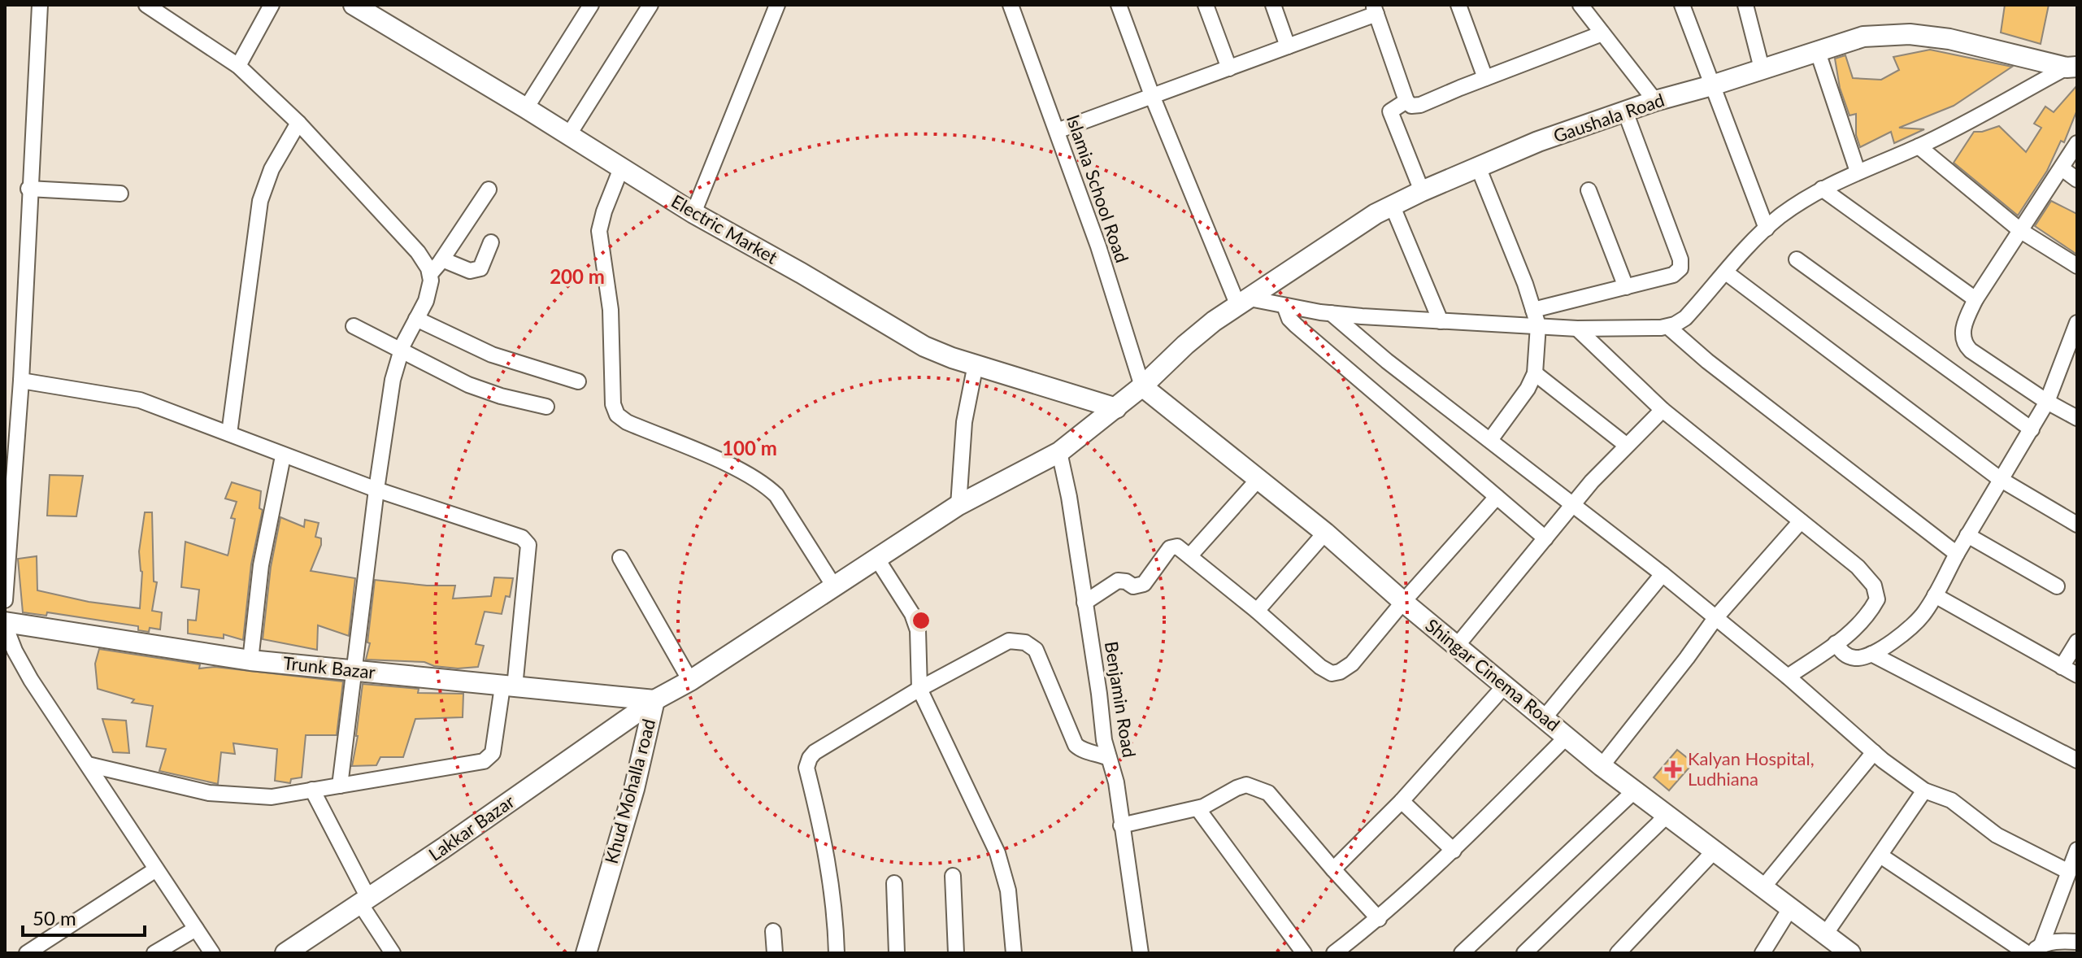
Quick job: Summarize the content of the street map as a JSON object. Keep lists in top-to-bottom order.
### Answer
{
  "streets": {
    "street": [
      "Gaushala Road",
      "Islamia School Road",
      "Electric Market",
      "Trunk Bazar",
      "Shingar Cinema Road",
      "Benjamin Road",
      "Khud Mohalla road",
      "Lakkar Bazar"
    ]
  },
  "crossings": [
    ["Gaushala Road", "Islamia School Road"],
    ["Gaushala Road", "Electric Market"],
    ["Gaushala Road", "Shingar Cinema Road"],
    ["Gaushala Road", "Benjamin Road"],
    ["Gaushala Road", "Khud Mohalla road"],
    ["Islamia School Road", "Shingar Cinema Road"],
    ["Trunk Bazar", "Khud Mohalla road"],
    ["Trunk Bazar", "Lakkar Bazar"],
    ["Khud Mohalla road", "Lakkar Bazar"]
  ],
  "places": {
    "health": ["Kalyan Hospital, Ludhiana"]
  },
  "scale_bar": "50 m",
  "rings": ["200 m", "100 m"]
}
